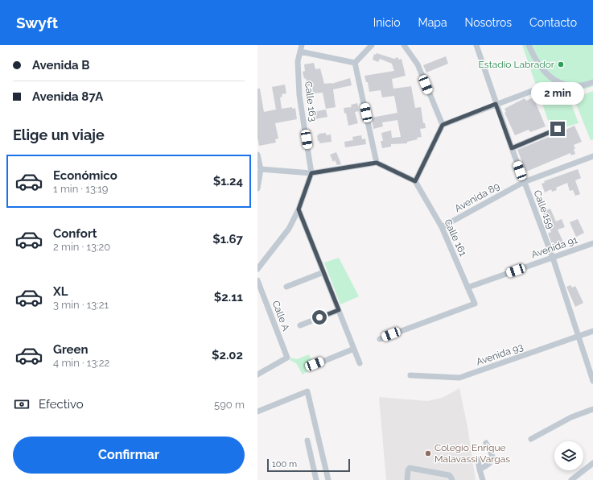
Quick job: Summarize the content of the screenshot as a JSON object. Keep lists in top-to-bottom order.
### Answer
{
  "streets": {
    "street": [
      "Calle 163",
      "Avenida 89",
      "Calle 159",
      "Calle 161",
      "Avenida 91",
      "Calle A",
      "Avenida 93"
    ]
  },
  "crossings": [
    ["Avenida 89", "Calle 159"],
    ["Avenida 89", "Calle 161"],
    ["Calle 159", "Avenida 91"],
    ["Calle 159", "Avenida 93"],
    ["Calle 161", "Avenida 91"]
  ],
  "places": ["Estadio Labrador", "Colegio Enrique Malavassi Vargas"],
  "scale_bar": "100 m",
  "page": {
    "header": "Swyft",
    "nav": [
      "Inicio",
      "Mapa",
      "Nosotros",
      "Contacto"
    ],
    "banner": ["Avenida B", "Avenida 87A"],
    "bubble": "2 min",
    "heading": "Elige un viaje",
    "list": [
      {
        "name": "Económico",
        "note": "1 min · 13:19",
        "value": "$1.24"
      },
      {
        "name": "Confort",
        "note": "2 min · 13:20",
        "value": "$1.67"
      },
      {
        "name": "XL",
        "note": "3 min · 13:21",
        "value": "$2.11"
      },
      {
        "name": "Green",
        "note": "4 min · 13:22",
        "value": "$2.02"
      }
    ],
    "pay": ["Efectivo", "590 m"],
    "buttons": "Confirmar",
    "scale": "100 m"
  }
}
